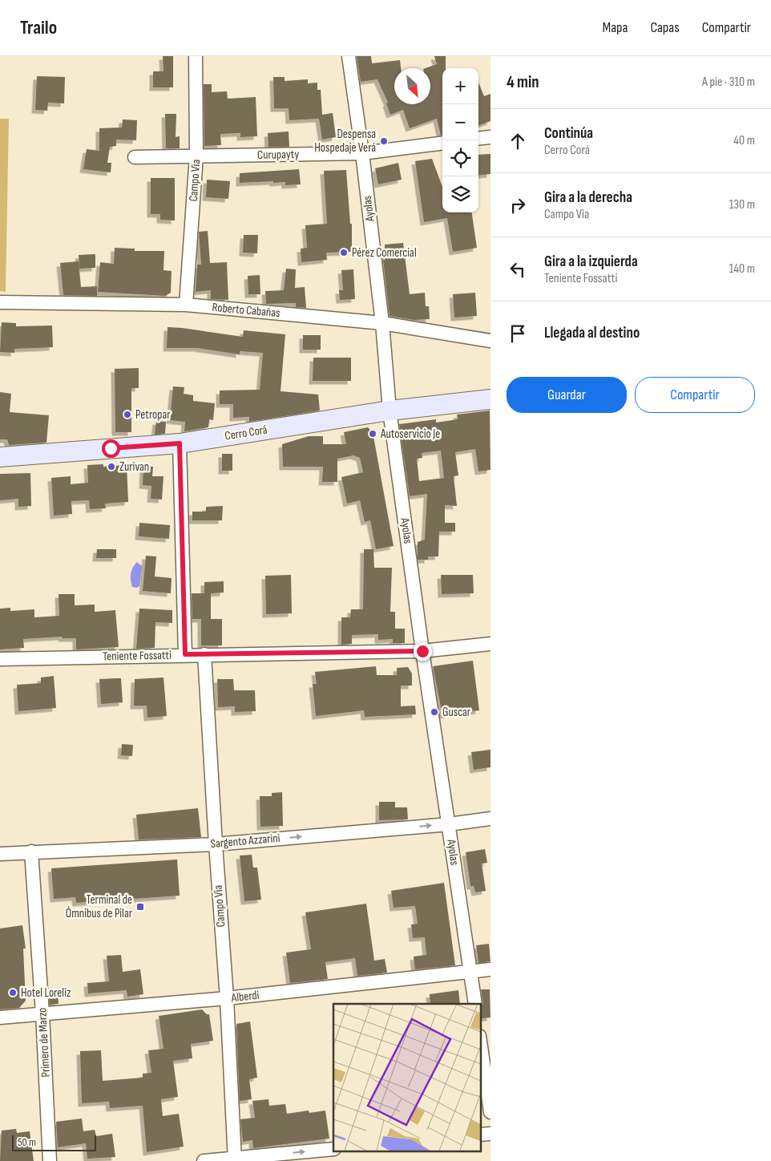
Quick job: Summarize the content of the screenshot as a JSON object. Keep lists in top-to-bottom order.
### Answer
{
  "streets": {
    "street": [
      "Curupayty",
      "Campo Vìa",
      "Ayolas",
      "Roberto Cabañas",
      "Cerro Corá",
      "Teniente Fossatti",
      "Sargento Azzarini",
      "Alberdi",
      "Primero de Marzo"
    ]
  },
  "crossings": [
    ["Curupayty", "Campo Vìa"],
    ["Curupayty", "Ayolas"],
    ["Campo Vìa", "Roberto Cabañas"],
    ["Campo Vìa", "Teniente Fossatti"],
    ["Campo Vìa", "Sargento Azzarini"],
    ["Campo Vìa", "Alberdi"],
    ["Ayolas", "Roberto Cabañas"],
    ["Ayolas", "Cerro Corá"],
    ["Ayolas", "Teniente Fossatti"],
    ["Ayolas", "Sargento Azzarini"],
    ["Ayolas", "Alberdi"],
    ["Sargento Azzarini", "Primero de Marzo"],
    ["Alberdi", "Primero de Marzo"]
  ],
  "one_way": ["Sargento Azzarini"],
  "places": {
    "other": [
      "Despensa Hospedaje Verá",
      "Pérez Comercial",
      "Petropar",
      "Autoservicio Je",
      "Zurivan",
      "Guscar",
      "Hotel Loreliz"
    ],
    "transit": ["Terminal de Ómnibus de Pilar"]
  },
  "scale_bar": "50 m",
  "north": "bottom right",
  "page": {
    "header": "Trailo",
    "nav": ["Mapa", "Capas", "Compartir"],
    "heading": ["4 min", "A pie · 310 m"],
    "map_buttons": ["+", "−"],
    "list": [
      ["Continúa", "Cerro Corá", "40 m"],
      ["Gira a la derecha", "Campo Vìa", "130 m"],
      ["Gira a la izquierda", "Teniente Fossatti", "140 m"],
      "Llegada al destino"
    ],
    "buttons": ["Guardar", "Compartir"],
    "scale": "50 m"
  }
}
